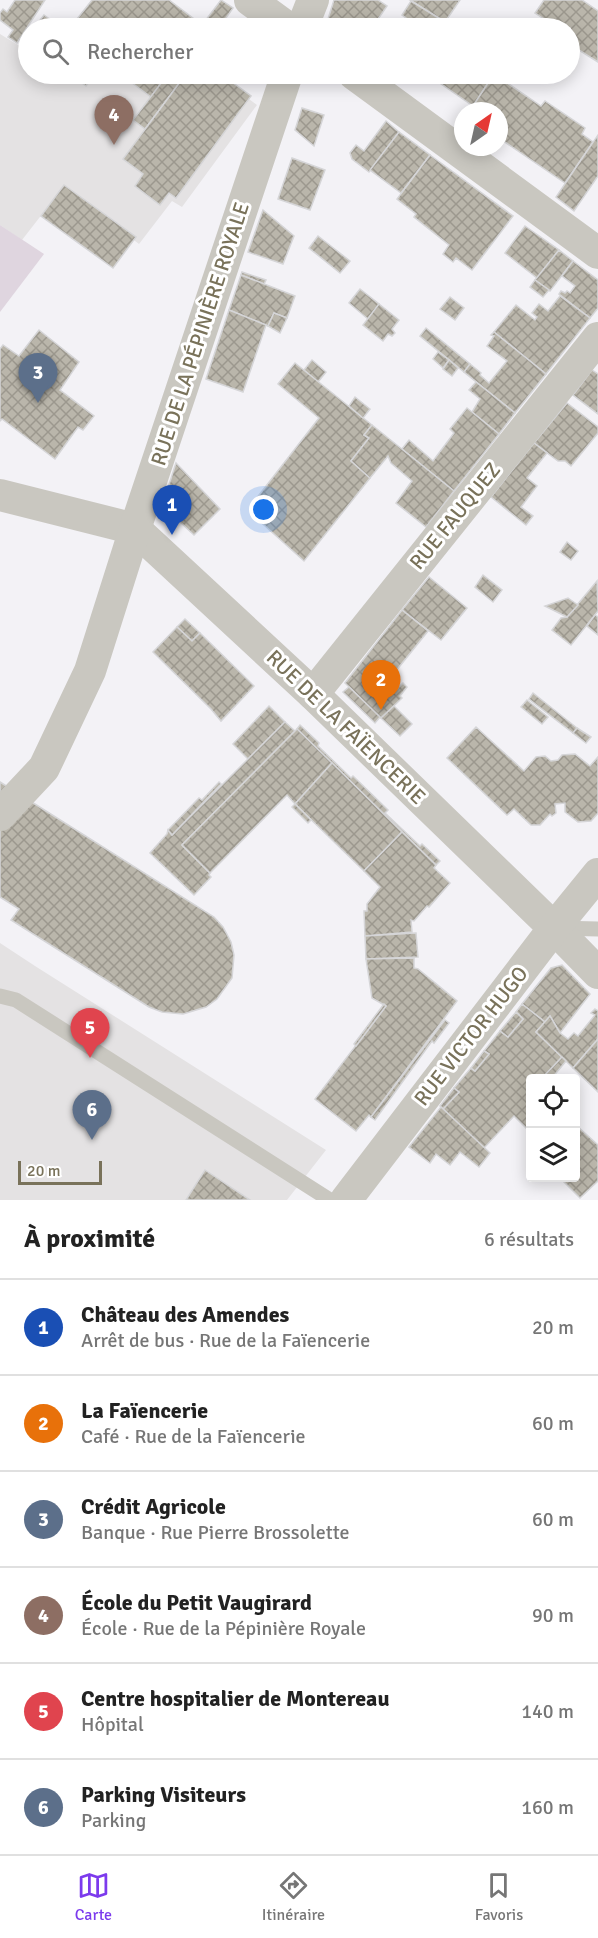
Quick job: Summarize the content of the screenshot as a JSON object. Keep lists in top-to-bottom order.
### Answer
{
  "streets": {
    "street": [
      "RUE DE LA PÉPINIÈRE ROYALE",
      "RUE FAUQUEZ",
      "RUE DE LA FAÏENCERIE",
      "RUE VICTOR HUGO"
    ]
  },
  "crossings": [
    ["RUE DE LA PÉPINIÈRE ROYALE", "RUE DE LA FAÏENCERIE"],
    ["RUE FAUQUEZ", "RUE DE LA FAÏENCERIE"],
    ["RUE DE LA FAÏENCERIE", "RUE VICTOR HUGO"]
  ],
  "scale_bar": "20 m",
  "north": "top right",
  "page": {
    "search": "Rechercher",
    "pins": [
      "4",
      "3",
      "1",
      "2",
      "5",
      "6"
    ],
    "scale": "20 m",
    "heading": ["À proximité", "6 résultats"],
    "list": [
      {
        "mark": "1",
        "name": "Château des Amendes",
        "note": "Arrêt de bus · Rue de la Faïencerie",
        "value": "20 m"
      },
      {
        "mark": "2",
        "name": "La Faïencerie",
        "note": "Café · Rue de la Faïencerie",
        "value": "60 m"
      },
      {
        "mark": "3",
        "name": "Crédit Agricole",
        "note": "Banque · Rue Pierre Brossolette",
        "value": "60 m"
      },
      {
        "mark": "4",
        "name": "École du Petit Vaugirard",
        "note": "École · Rue de la Pépinière Royale",
        "value": "90 m"
      },
      {
        "mark": "5",
        "name": "Centre hospitalier de Montereau",
        "note": "Hôpital",
        "value": "140 m"
      },
      {
        "mark": "6",
        "name": "Parking Visiteurs",
        "note": "Parking",
        "value": "160 m"
      }
    ],
    "nav": ["Carte", "Itinéraire", "Favoris"]
  }
}
